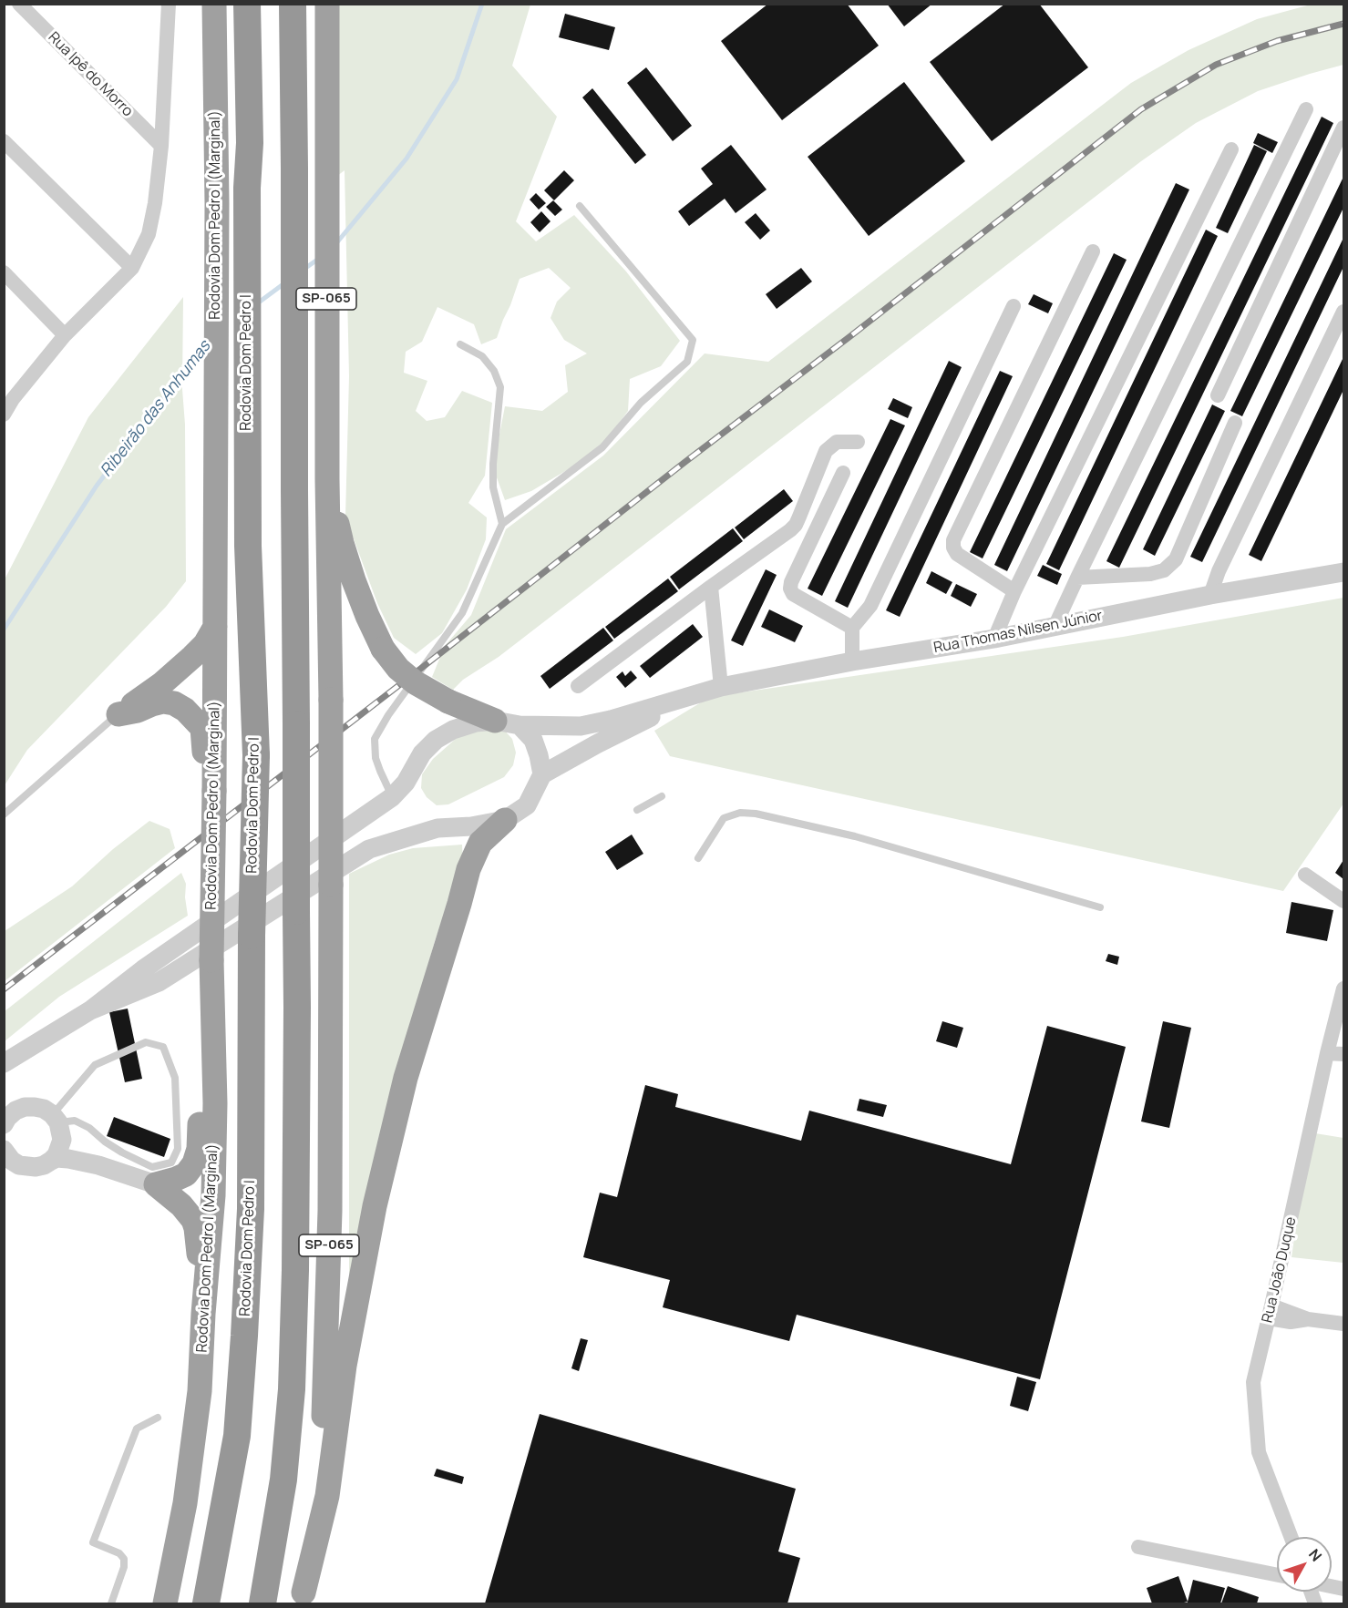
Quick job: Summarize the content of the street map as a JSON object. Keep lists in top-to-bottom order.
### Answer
{
  "streets": {
    "highway": ["Rodovia Dom Pedro I (Marginal)", "SP-065", "Rodovia Dom Pedro I"],
    "street": ["Rua Ipê do Morro", "Rua Thomas Nilsen Júnior", "Rua João Duque"]
  },
  "water": ["Ribeirão das Anhumas"],
  "north": "top right"
}
